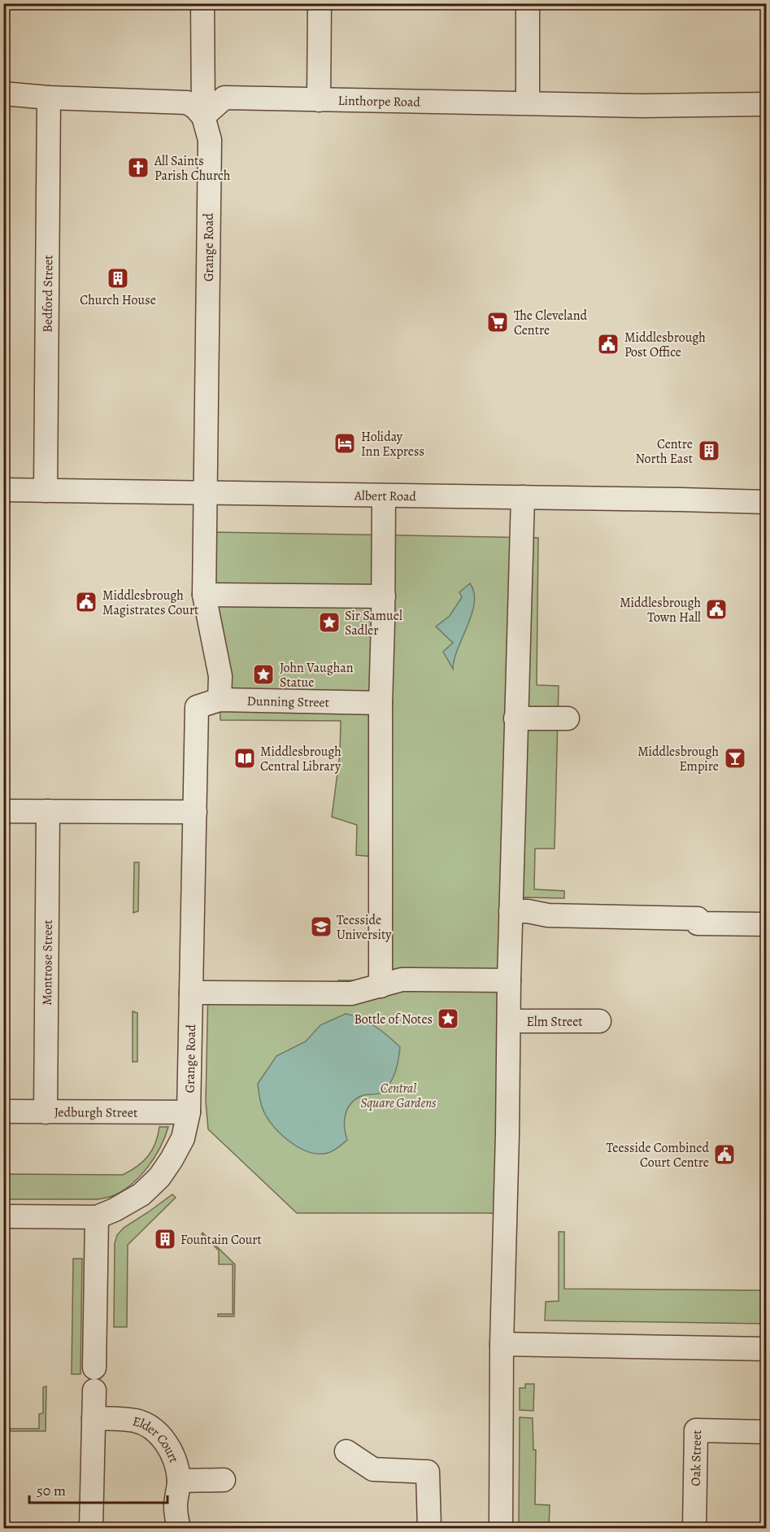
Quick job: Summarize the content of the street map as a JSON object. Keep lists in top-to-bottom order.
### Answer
{
  "streets": {
    "street": [
      "Linthorpe Road",
      "Grange Road",
      "Bedford Street",
      "Albert Road",
      "Dunning Street",
      "Montrose Street",
      "Elm Street",
      "Jedburgh Street",
      "Elder Court",
      "Oak Street"
    ]
  },
  "crossings": [
    ["Linthorpe Road", "Grange Road"],
    ["Grange Road", "Albert Road"],
    ["Grange Road", "Dunning Street"],
    ["Grange Road", "Jedburgh Street"],
    ["Bedford Street", "Albert Road"],
    ["Montrose Street", "Jedburgh Street"]
  ],
  "parks": ["Central Square Gardens"],
  "places": {
    "church": ["All Saints Parish Church"],
    "building": ["Church House", "Centre North East", "Fountain Court"],
    "supermarket": ["The Cleveland Centre"],
    "public building": [
      "Middlesbrough Post Office",
      "Middlesbrough Magistrates Court",
      "Middlesbrough Town Hall",
      "Teesside Combined Court Centre"
    ],
    "hotel": ["Holiday Inn Express"],
    "place": ["Sir Samuel Sadler", "John Vaughan Statue", "Bottle of Notes"],
    "library": ["Middlesbrough Central Library"],
    "bar": ["Middlesbrough Empire"],
    "school or university": ["Teesside University"]
  },
  "scale_bar": "50 m"
}
